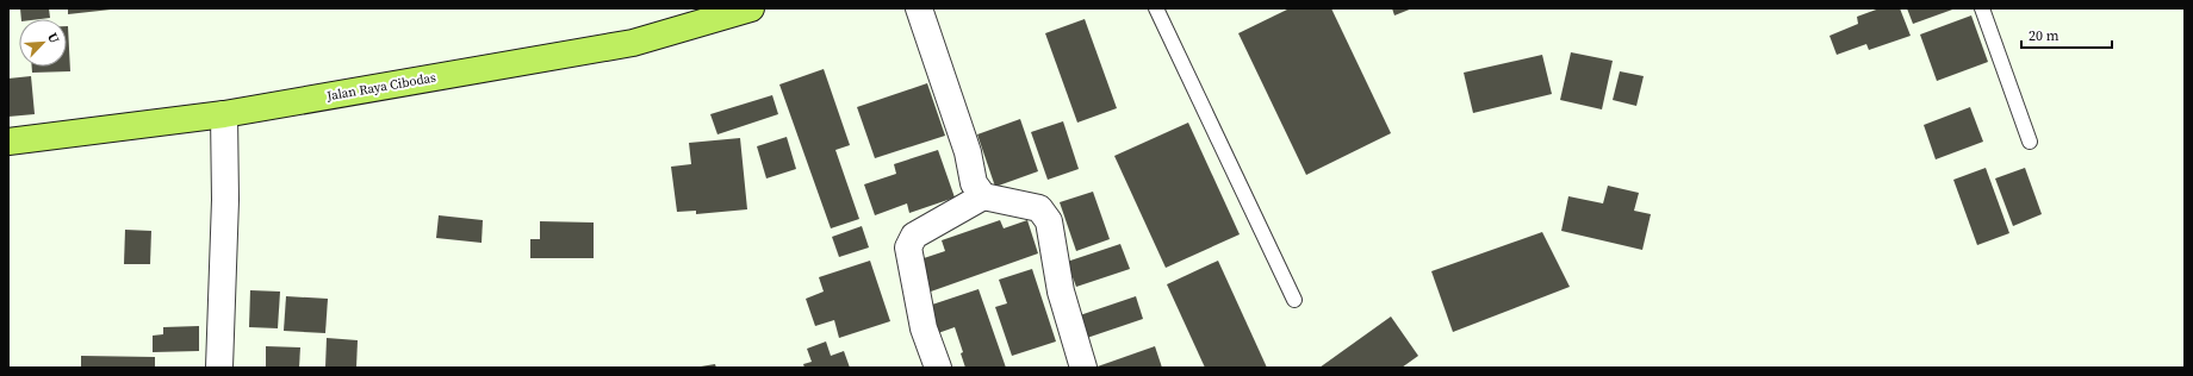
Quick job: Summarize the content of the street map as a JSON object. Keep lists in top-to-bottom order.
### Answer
{
  "streets": {
    "highway": ["Jalan Raya Cibodas"]
  },
  "scale_bar": "20 m",
  "north": "top right"
}
